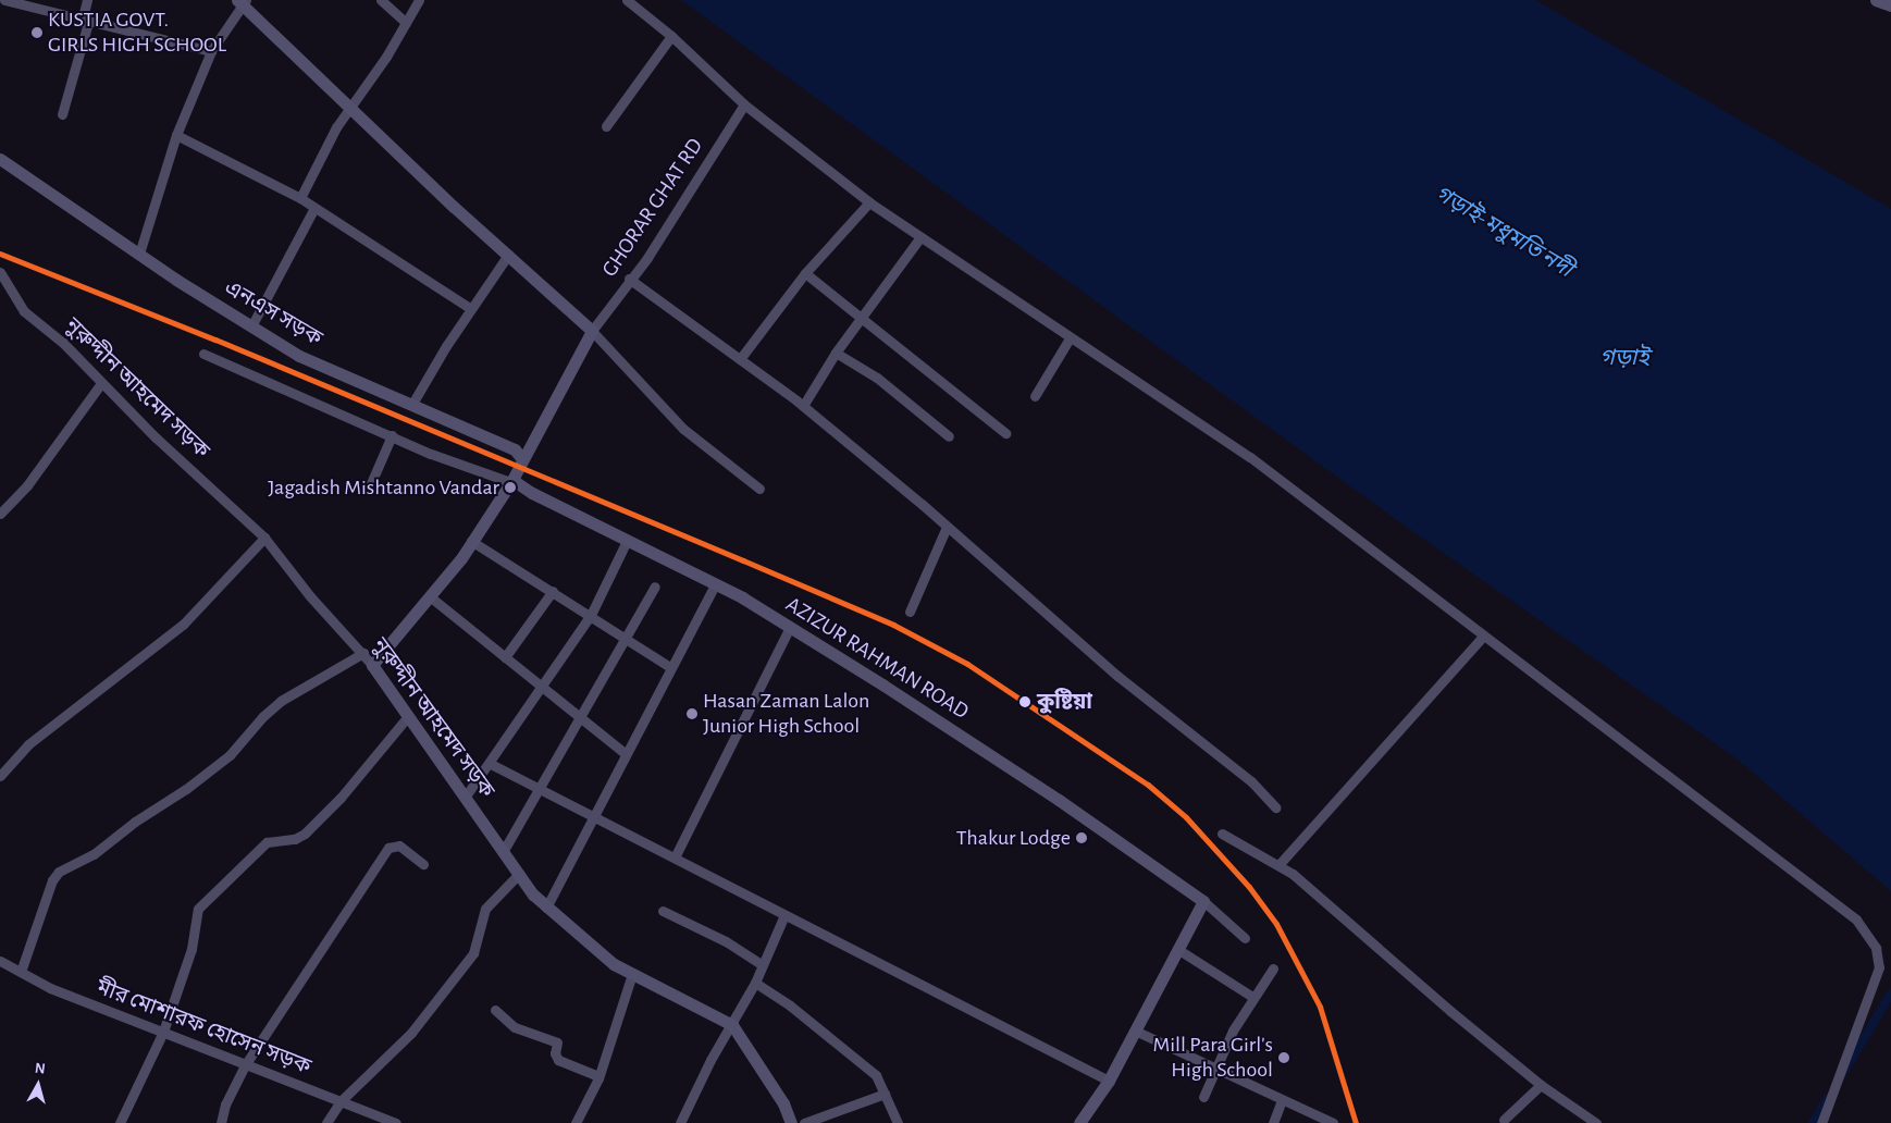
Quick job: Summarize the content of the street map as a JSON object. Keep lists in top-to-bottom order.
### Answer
{
  "streets": {
    "street": [
      "GHORAR GHAT RD",
      "এনএস সড়ক",
      "নুরুদ্দীন আহমেদ সড়ক",
      "AZIZUR RAHMAN ROAD",
      "মীর মোশারফ হোসেন সড়ক"
    ]
  },
  "water": ["গড়াই-মধুমতি নদী", "গড়াই"],
  "places": [
    "KUSTIA GOVT. GIRLS HIGH SCHOOL",
    "Jagadish Mishtanno Vandar",
    "কুষ্টিয়া",
    "Hasan Zaman Lalon Junior High School",
    "Thakur Lodge",
    "Mill Para Girl's High School"
  ],
  "north": "top"
}
